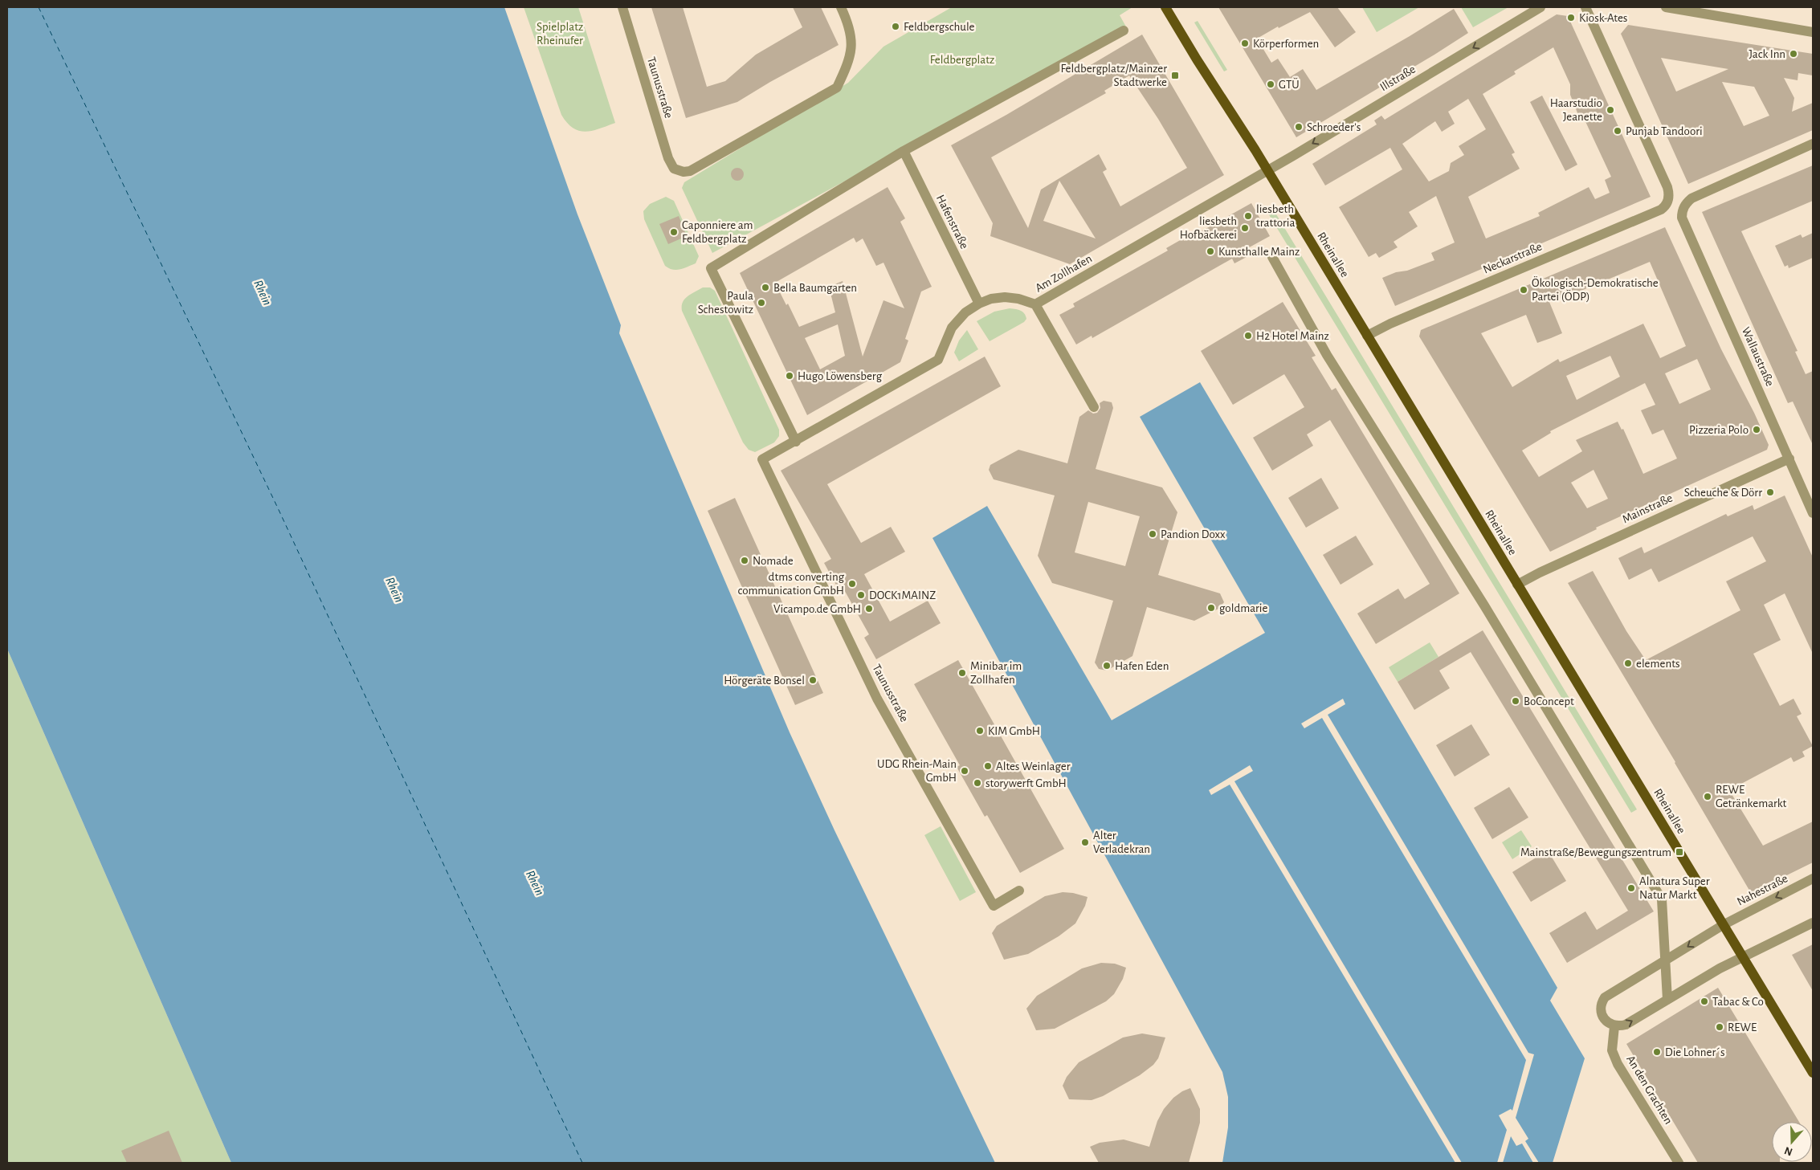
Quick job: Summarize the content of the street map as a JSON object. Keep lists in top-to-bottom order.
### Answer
{
  "streets": {
    "main road": ["Rheinallee"],
    "street": [
      "Illstraße",
      "Taunusstraße",
      "Hafenstraße",
      "Neckarstraße",
      "Am Zollhafen",
      "Wallaustraße",
      "Mainstraße",
      "Nahestraße",
      "An den Grachten"
    ]
  },
  "crossings": [
    ["Illstraße", "Rheinallee"],
    ["Illstraße", "Am Zollhafen"],
    ["Taunusstraße", "Am Zollhafen"],
    ["Hafenstraße", "Am Zollhafen"],
    ["Rheinallee", "Neckarstraße"],
    ["Rheinallee", "Am Zollhafen"],
    ["Rheinallee", "Mainstraße"],
    ["Rheinallee", "Nahestraße"],
    ["Wallaustraße", "Mainstraße"]
  ],
  "one_way": ["Illstraße"],
  "water": ["Rhein"],
  "parks": ["Spielplatz Rheinufer", "Feldbergplatz"],
  "places": {
    "other": [
      "Kiosk-Ates",
      "Feldbergschule",
      "Körperformen",
      "Jack Inn",
      "GTÜ",
      "Haarstudio Jeanette",
      "Schroeder's",
      "Punjab Tandoori",
      "liesbeth trattoria",
      "liesbeth Hofbäckerei",
      "Caponniere am Feldbergplatz",
      "Kunsthalle Mainz",
      "Bella Baumgarten",
      "Ökologisch-Demokratische Partei (ÖDP)",
      "Paula Schestowitz",
      "H2 Hotel Mainz",
      "Hugo Löwensberg",
      "Pizzeria Polo",
      "Scheuche & Dörr",
      "Pandion Doxx",
      "Nomade",
      "dtms converting communication GmbH",
      "DOCK1MAINZ",
      "goldmarie",
      "Vicampo.de GmbH",
      "elements",
      "Hafen Eden",
      "Minibar im Zollhafen",
      "Hörgeräte Bonsel",
      "BoConcept",
      "KIM GmbH",
      "Altes Weinlager",
      "UDG Rhein-Main GmbH",
      "storywerft GmbH",
      "REWE Getränkemarkt",
      "Alter Verladekran",
      "Alnatura Super Natur Markt",
      "Tabac & Co",
      "REWE",
      "Die Lohner´s"
    ],
    "transit": ["Feldbergplatz/Mainzer Stadtwerke", "Mainstraße/Bewegungszentrum"]
  },
  "north": "bottom"
}
